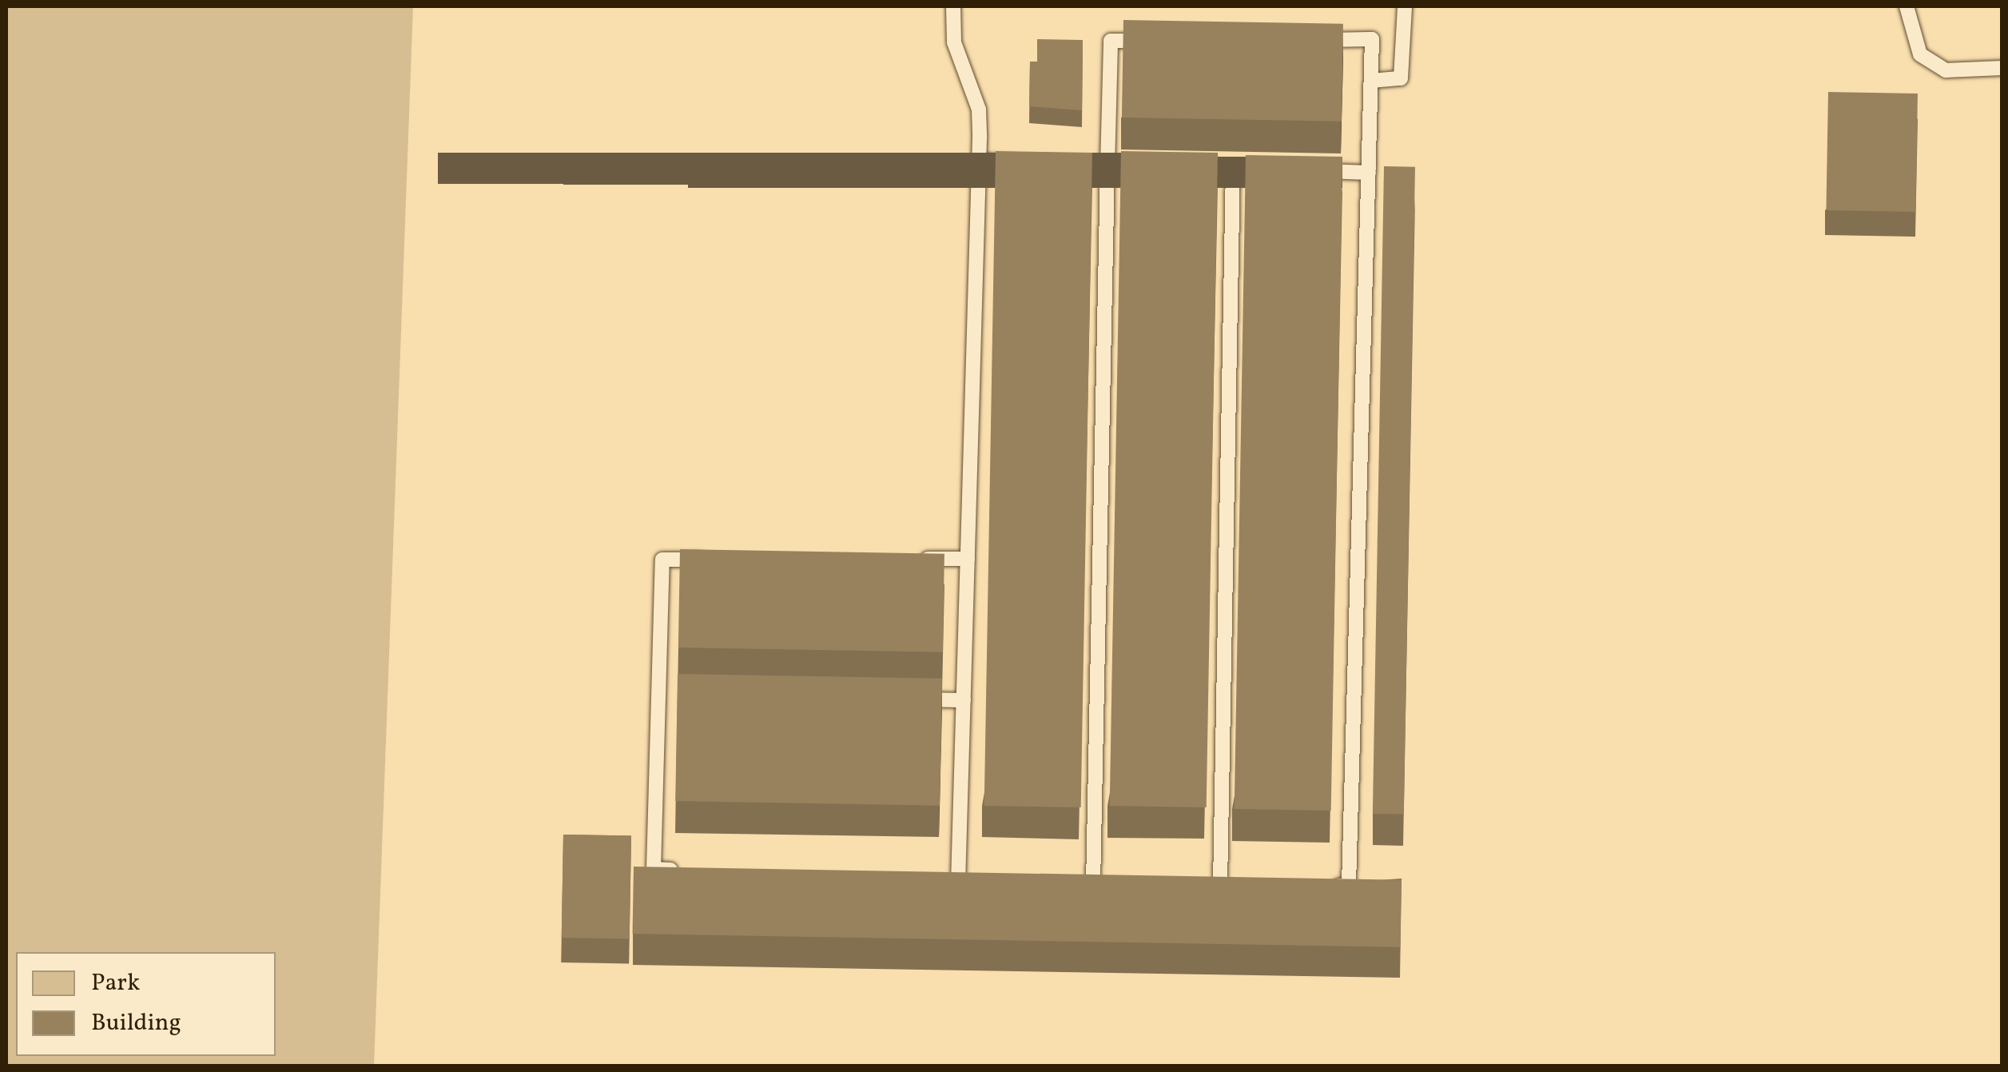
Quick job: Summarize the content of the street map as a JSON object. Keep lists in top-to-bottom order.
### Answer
{
  "legend": ["Park", "Building"]
}
